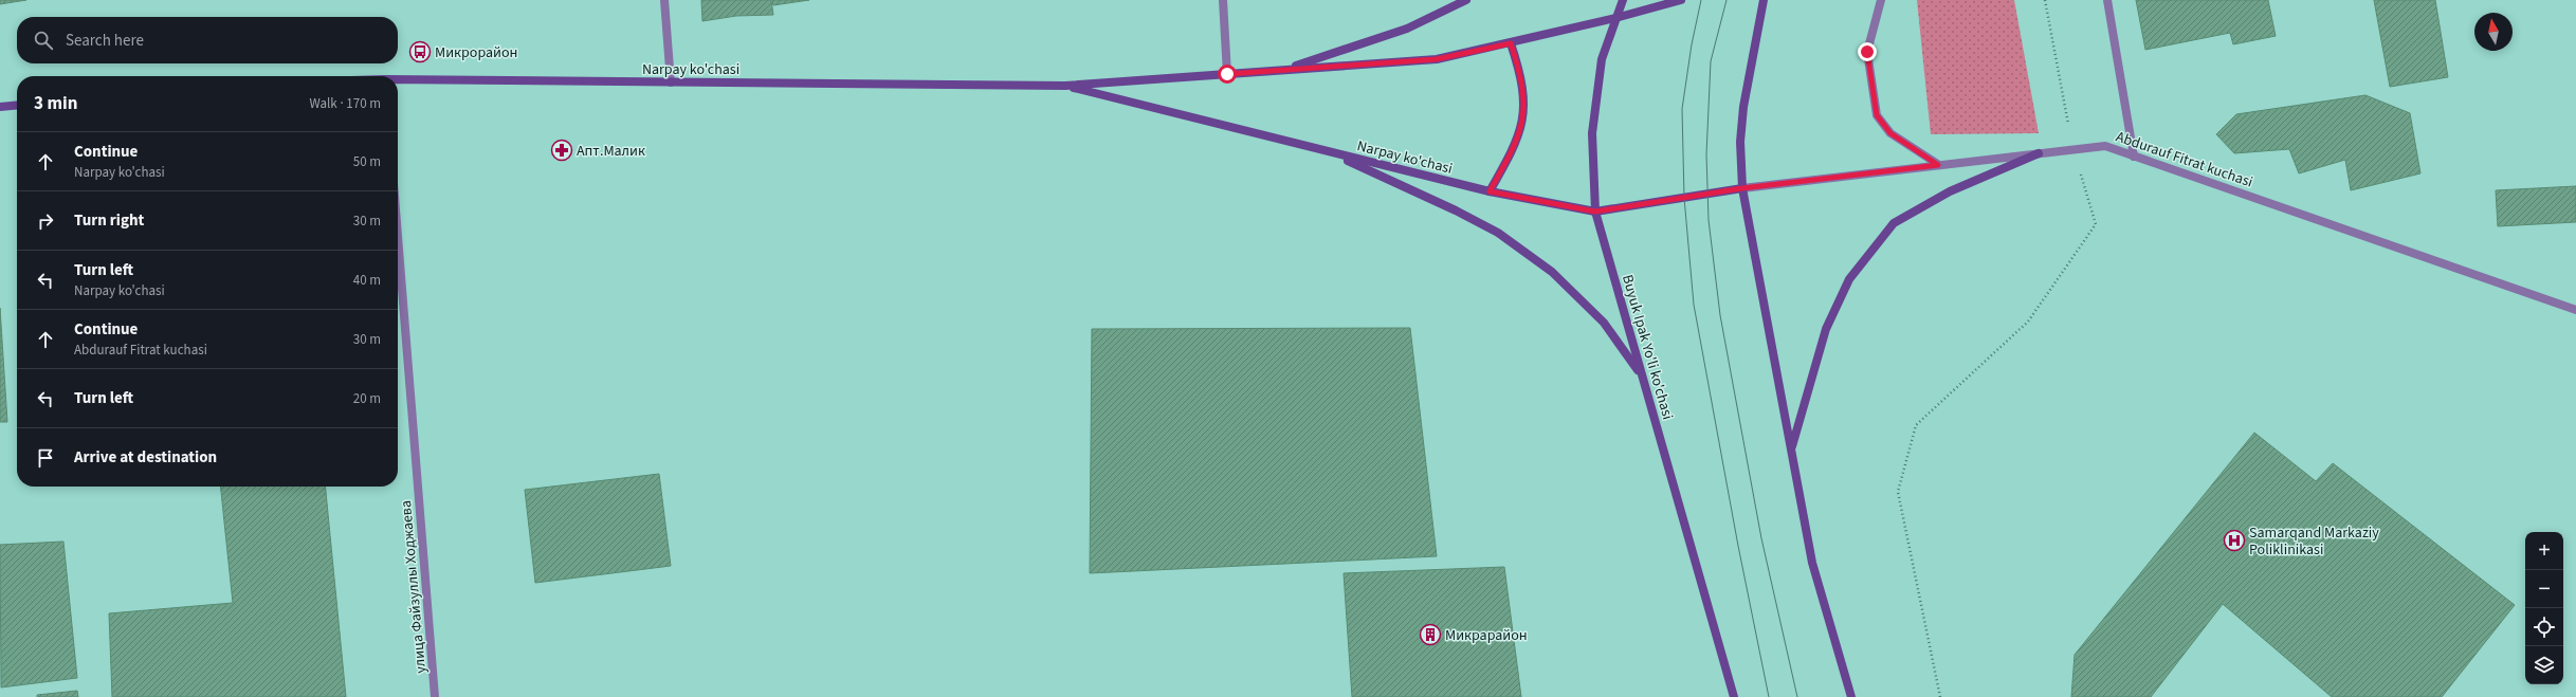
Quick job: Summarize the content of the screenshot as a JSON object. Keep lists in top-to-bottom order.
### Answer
{
  "streets": {
    "main road": ["Narpay ko'chasi", "Buyuk Ipak Yo'li ko'chasi"],
    "street": ["Abdurauf Fitrat kuchasi", "улица Файзуллы Ходжаева"]
  },
  "crossings": [
    ["Narpay ko'chasi", "Abdurauf Fitrat kuchasi"],
    ["Narpay ko'chasi", "Buyuk Ipak Yo'li ko'chasi"]
  ],
  "places": {
    "bus stop": ["Микрорайон"],
    "pharmacy": ["Апт.Малик"],
    "hospital": ["Samarqand Markaziy Poliklinikasi"],
    "building": ["Микрарайон"]
  },
  "north": "top",
  "page": {
    "search": "Search here",
    "heading": ["3 min", "Walk · 170 m"],
    "list": [
      ["Continue", "Narpay ko'chasi", "50 m"],
      ["Turn right", "30 m"],
      ["Turn left", "Narpay ko'chasi", "40 m"],
      ["Continue", "Abdurauf Fitrat kuchasi", "30 m"],
      ["Turn left", "20 m"],
      "Arrive at destination"
    ],
    "map_buttons": ["+", "−"]
  }
}
